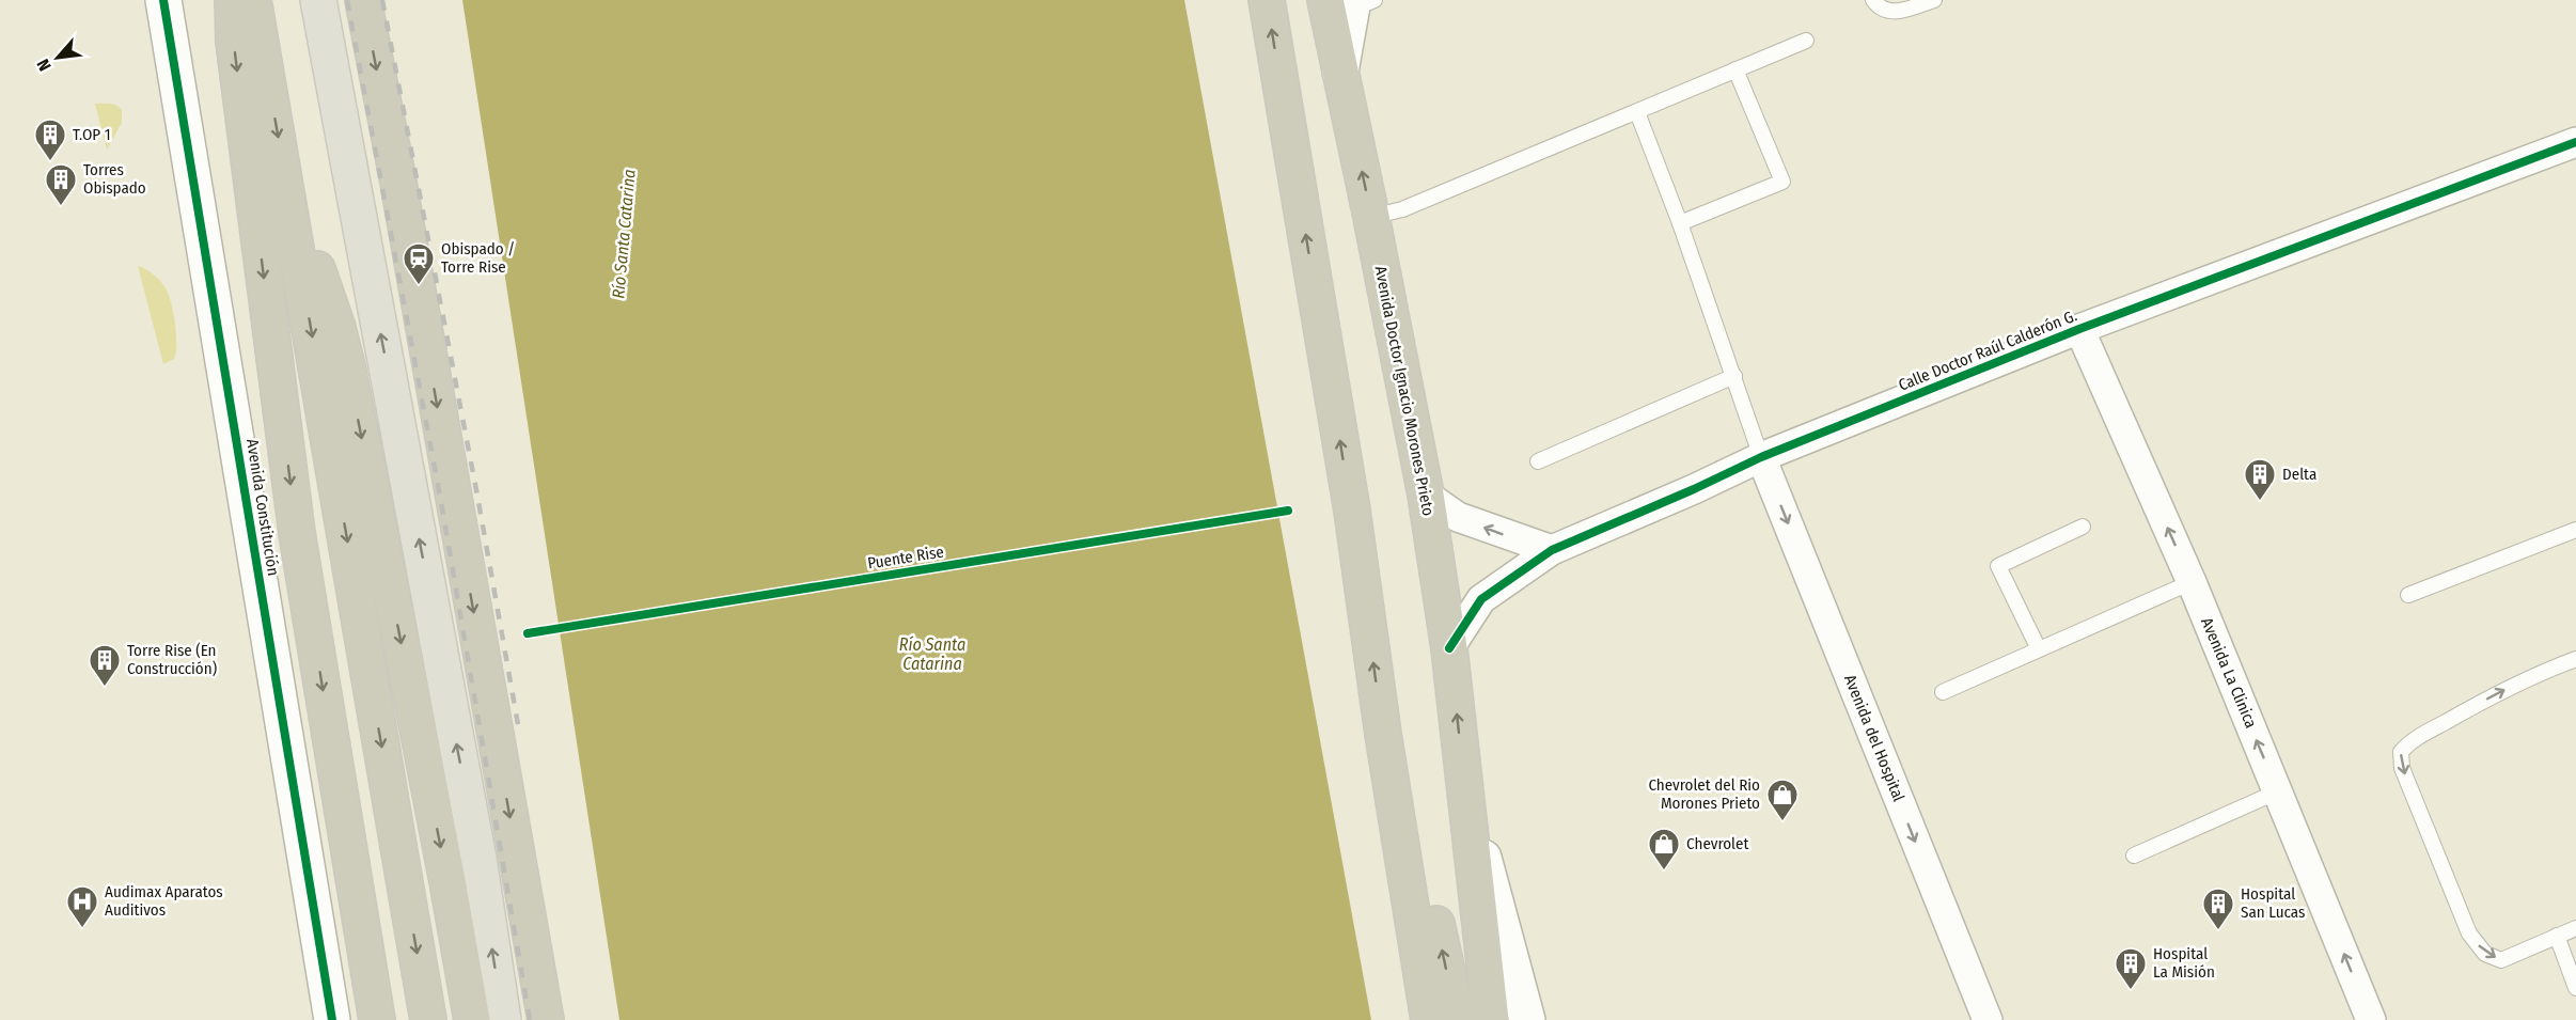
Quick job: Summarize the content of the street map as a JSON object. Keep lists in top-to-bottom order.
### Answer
{
  "streets": {
    "highway": ["Avenida Doctor Ignacio Morones Prieto"],
    "street": [
      "Calle Doctor Raúl Calderón G.",
      "Avenida Constitución",
      "Avenida La Clinica",
      "Avenida del Hospital"
    ],
    "cycle path": ["Puente Rise"]
  },
  "crossings": [
    ["Calle Doctor Raúl Calderón G.", "Avenida Doctor Ignacio Morones Prieto"],
    ["Calle Doctor Raúl Calderón G.", "Avenida La Clinica"],
    ["Calle Doctor Raúl Calderón G.", "Avenida del Hospital"]
  ],
  "one_way": ["Avenida La Clinica", "Avenida del Hospital"],
  "water": ["Río Santa Catarina"],
  "places": {
    "building": [
      "T.OP 1",
      "Torres Obispado",
      "Delta",
      "Torre Rise (En Construcción)",
      "Hospital San Lucas",
      "Hospital La Misión"
    ],
    "station": ["Obispado / Torre Rise"],
    "shop": ["Chevrolet del Rio Morones Prieto", "Chevrolet"],
    "hospital": ["Audimax Aparatos Auditivos"]
  },
  "north": "bottom left"
}
